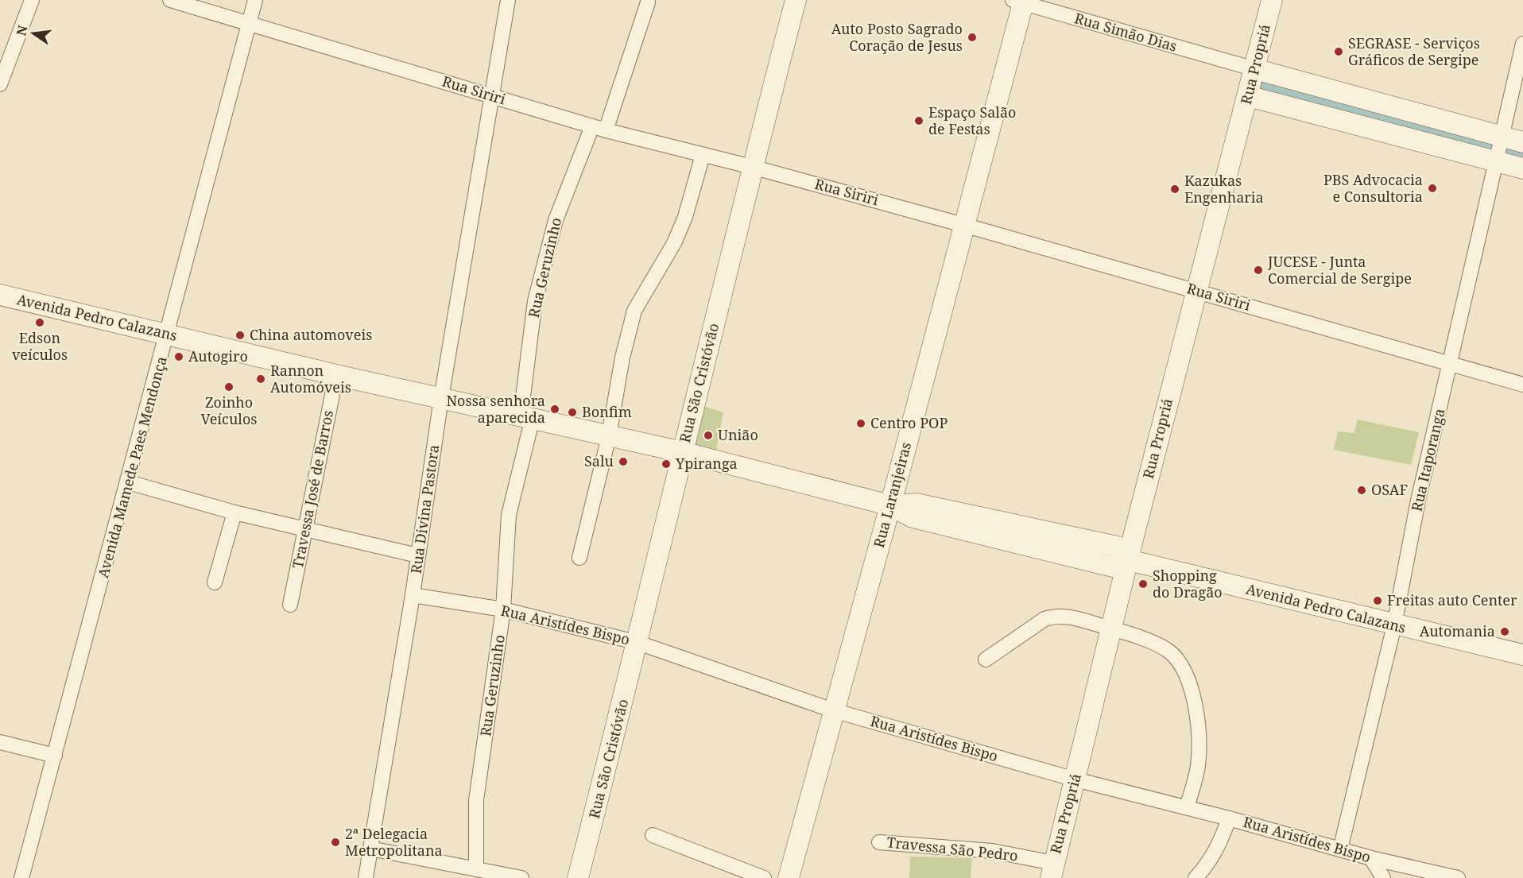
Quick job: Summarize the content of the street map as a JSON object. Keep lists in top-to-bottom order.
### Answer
{
  "streets": {
    "street": [
      "Rua Simão Dias",
      "Rua Propriá",
      "Rua Siriri",
      "Rua Geruzinho",
      "Avenida Pedro Calazans",
      "Rua São Cristóvão",
      "Rua Itaporanga",
      "Avenida Mamede Paes Mendonça",
      "Travessa José de Barros",
      "Rua Laranjeiras",
      "Rua Divina Pastora",
      "Rua Aristídes Bispo",
      "Travessa São Pedro"
    ]
  },
  "crossings": [
    ["Rua Simão Dias", "Rua Propriá"],
    ["Rua Simão Dias", "Rua Laranjeiras"],
    ["Rua Propriá", "Rua Siriri"],
    ["Rua Propriá", "Avenida Pedro Calazans"],
    ["Rua Propriá", "Rua Aristídes Bispo"],
    ["Rua Propriá", "Travessa São Pedro"],
    ["Rua Siriri", "Rua Geruzinho"],
    ["Rua Siriri", "Rua São Cristóvão"],
    ["Rua Siriri", "Rua Itaporanga"],
    ["Rua Siriri", "Avenida Mamede Paes Mendonça"],
    ["Rua Siriri", "Rua Laranjeiras"],
    ["Rua Siriri", "Rua Divina Pastora"],
    ["Rua Geruzinho", "Avenida Pedro Calazans"],
    ["Rua Geruzinho", "Rua Aristídes Bispo"],
    ["Avenida Pedro Calazans", "Rua São Cristóvão"],
    ["Avenida Pedro Calazans", "Rua Itaporanga"],
    ["Avenida Pedro Calazans", "Avenida Mamede Paes Mendonça"],
    ["Avenida Pedro Calazans", "Travessa José de Barros"],
    ["Avenida Pedro Calazans", "Rua Laranjeiras"],
    ["Avenida Pedro Calazans", "Rua Divina Pastora"],
    ["Rua São Cristóvão", "Rua Aristídes Bispo"],
    ["Rua Itaporanga", "Rua Aristídes Bispo"],
    ["Rua Laranjeiras", "Rua Aristídes Bispo"],
    ["Rua Divina Pastora", "Rua Aristídes Bispo"]
  ],
  "places": [
    "Auto Posto Sagrado Coração de Jesus",
    "SEGRASE - Serviços Gráficos de Sergipe",
    "Espaço Salão de Festas",
    "PBS Advocacia e Consultoria",
    "Kazukas Engenharia",
    "JUCESE - Junta Comercial de Sergipe",
    "Edson veículos",
    "China automoveis",
    "Autogiro",
    "Rannon Automóveis",
    "Zoinho Veículos",
    "Nossa senhora aparecida",
    "Bonfim",
    "Centro POP",
    "União",
    "Salu",
    "Ypiranga",
    "OSAF",
    "Shopping do Dragão",
    "Freitas auto Center",
    "Automania",
    "2ª Delegacia Metropolitana"
  ],
  "north": "left"
}
